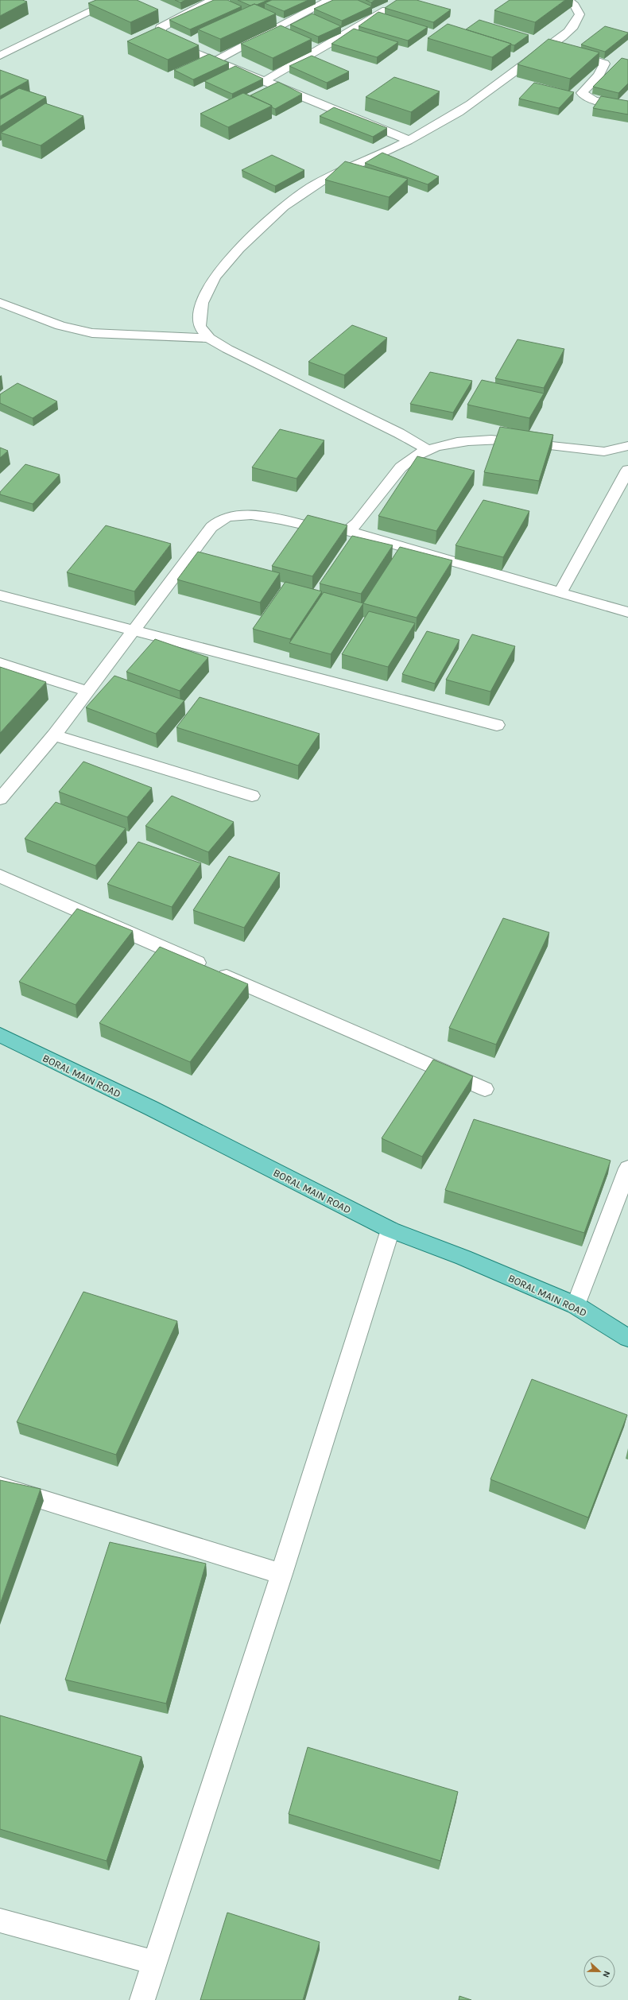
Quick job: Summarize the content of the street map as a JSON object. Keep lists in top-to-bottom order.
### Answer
{
  "streets": {
    "main road": ["BORAL MAIN ROAD"]
  },
  "north": "right"
}
